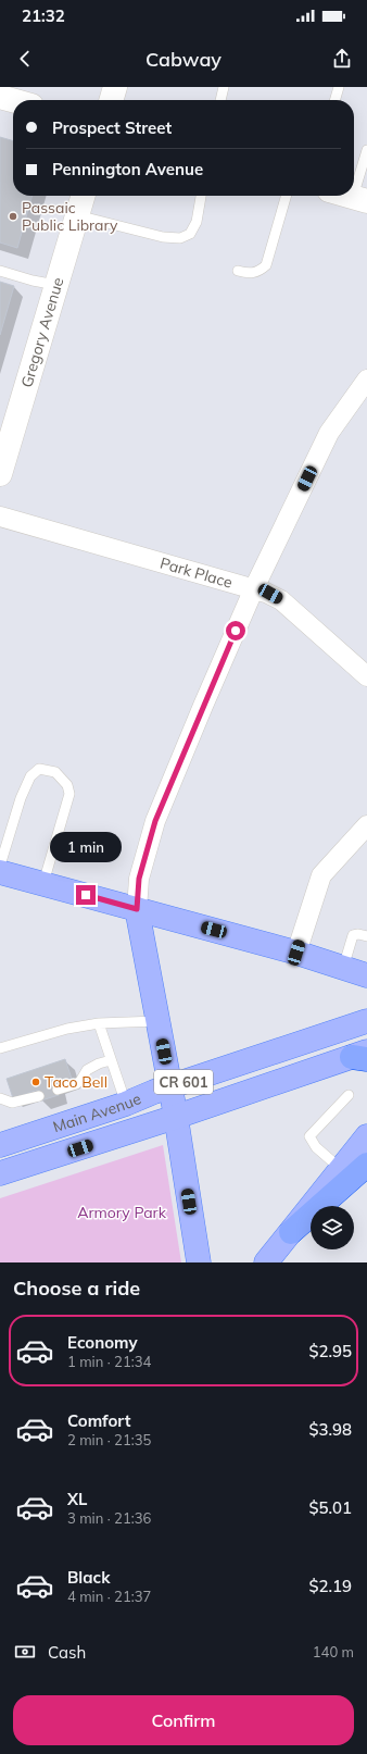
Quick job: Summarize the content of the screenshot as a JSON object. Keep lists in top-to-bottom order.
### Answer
{
  "streets": {
    "main road": ["CR 601", "Main Avenue"],
    "street": ["Gregory Avenue", "Park Place"]
  },
  "parks": ["Armory Park"],
  "places": ["Passaic Public Library", "Taco Bell"],
  "page": {
    "status": "21:32",
    "header": "Cabway",
    "banner": ["Prospect Street", "Pennington Avenue"],
    "bubble": "1 min",
    "heading": "Choose a ride",
    "list": [
      {
        "name": "Economy",
        "note": "1 min · 21:34",
        "value": "$2.95"
      },
      {
        "name": "Comfort",
        "note": "2 min · 21:35",
        "value": "$3.98"
      },
      {
        "name": "XL",
        "note": "3 min · 21:36",
        "value": "$5.01"
      },
      {
        "name": "Black",
        "note": "4 min · 21:37",
        "value": "$2.19"
      }
    ],
    "pay": ["Cash", "140 m"],
    "buttons": "Confirm"
  }
}
